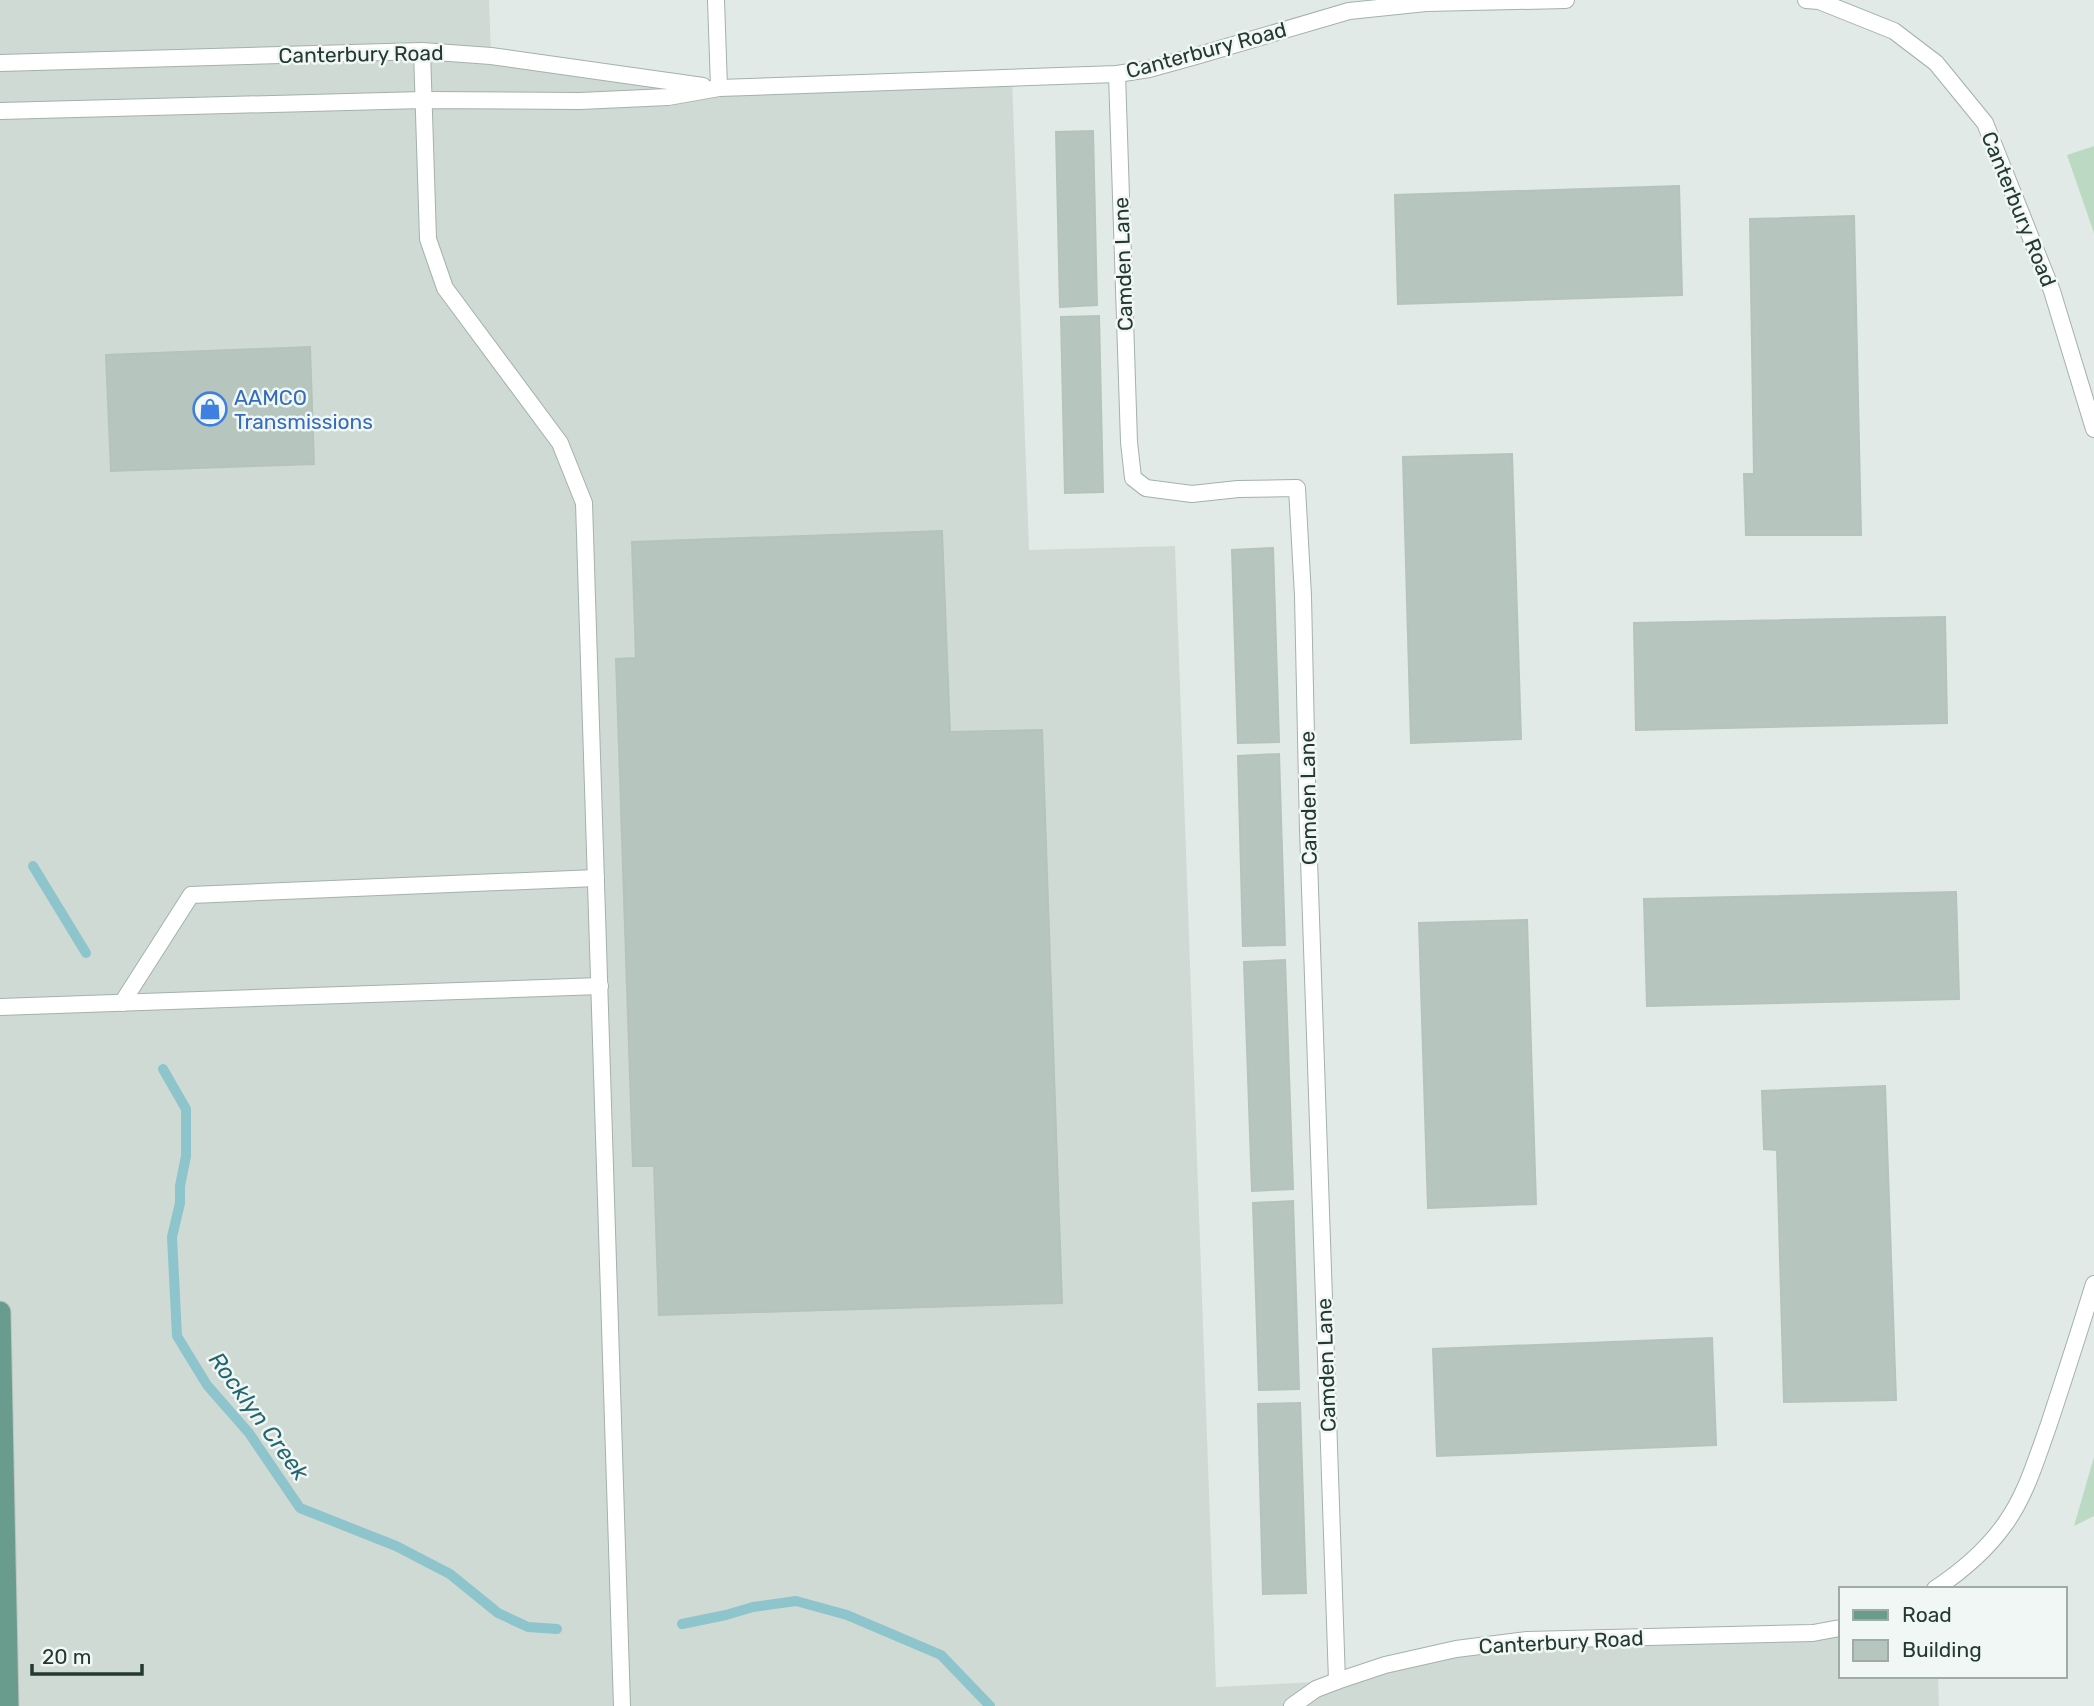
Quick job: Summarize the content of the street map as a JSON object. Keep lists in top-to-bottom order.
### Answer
{
  "streets": {
    "lane": ["Canterbury Road", "Camden Lane"]
  },
  "crossings": [
    ["Canterbury Road", "Camden Lane"]
  ],
  "water": ["Rocklyn Creek"],
  "places": {
    "shop": ["AAMCO Transmissions"]
  },
  "legend": ["Road", "Building"],
  "scale_bar": "20 m"
}
